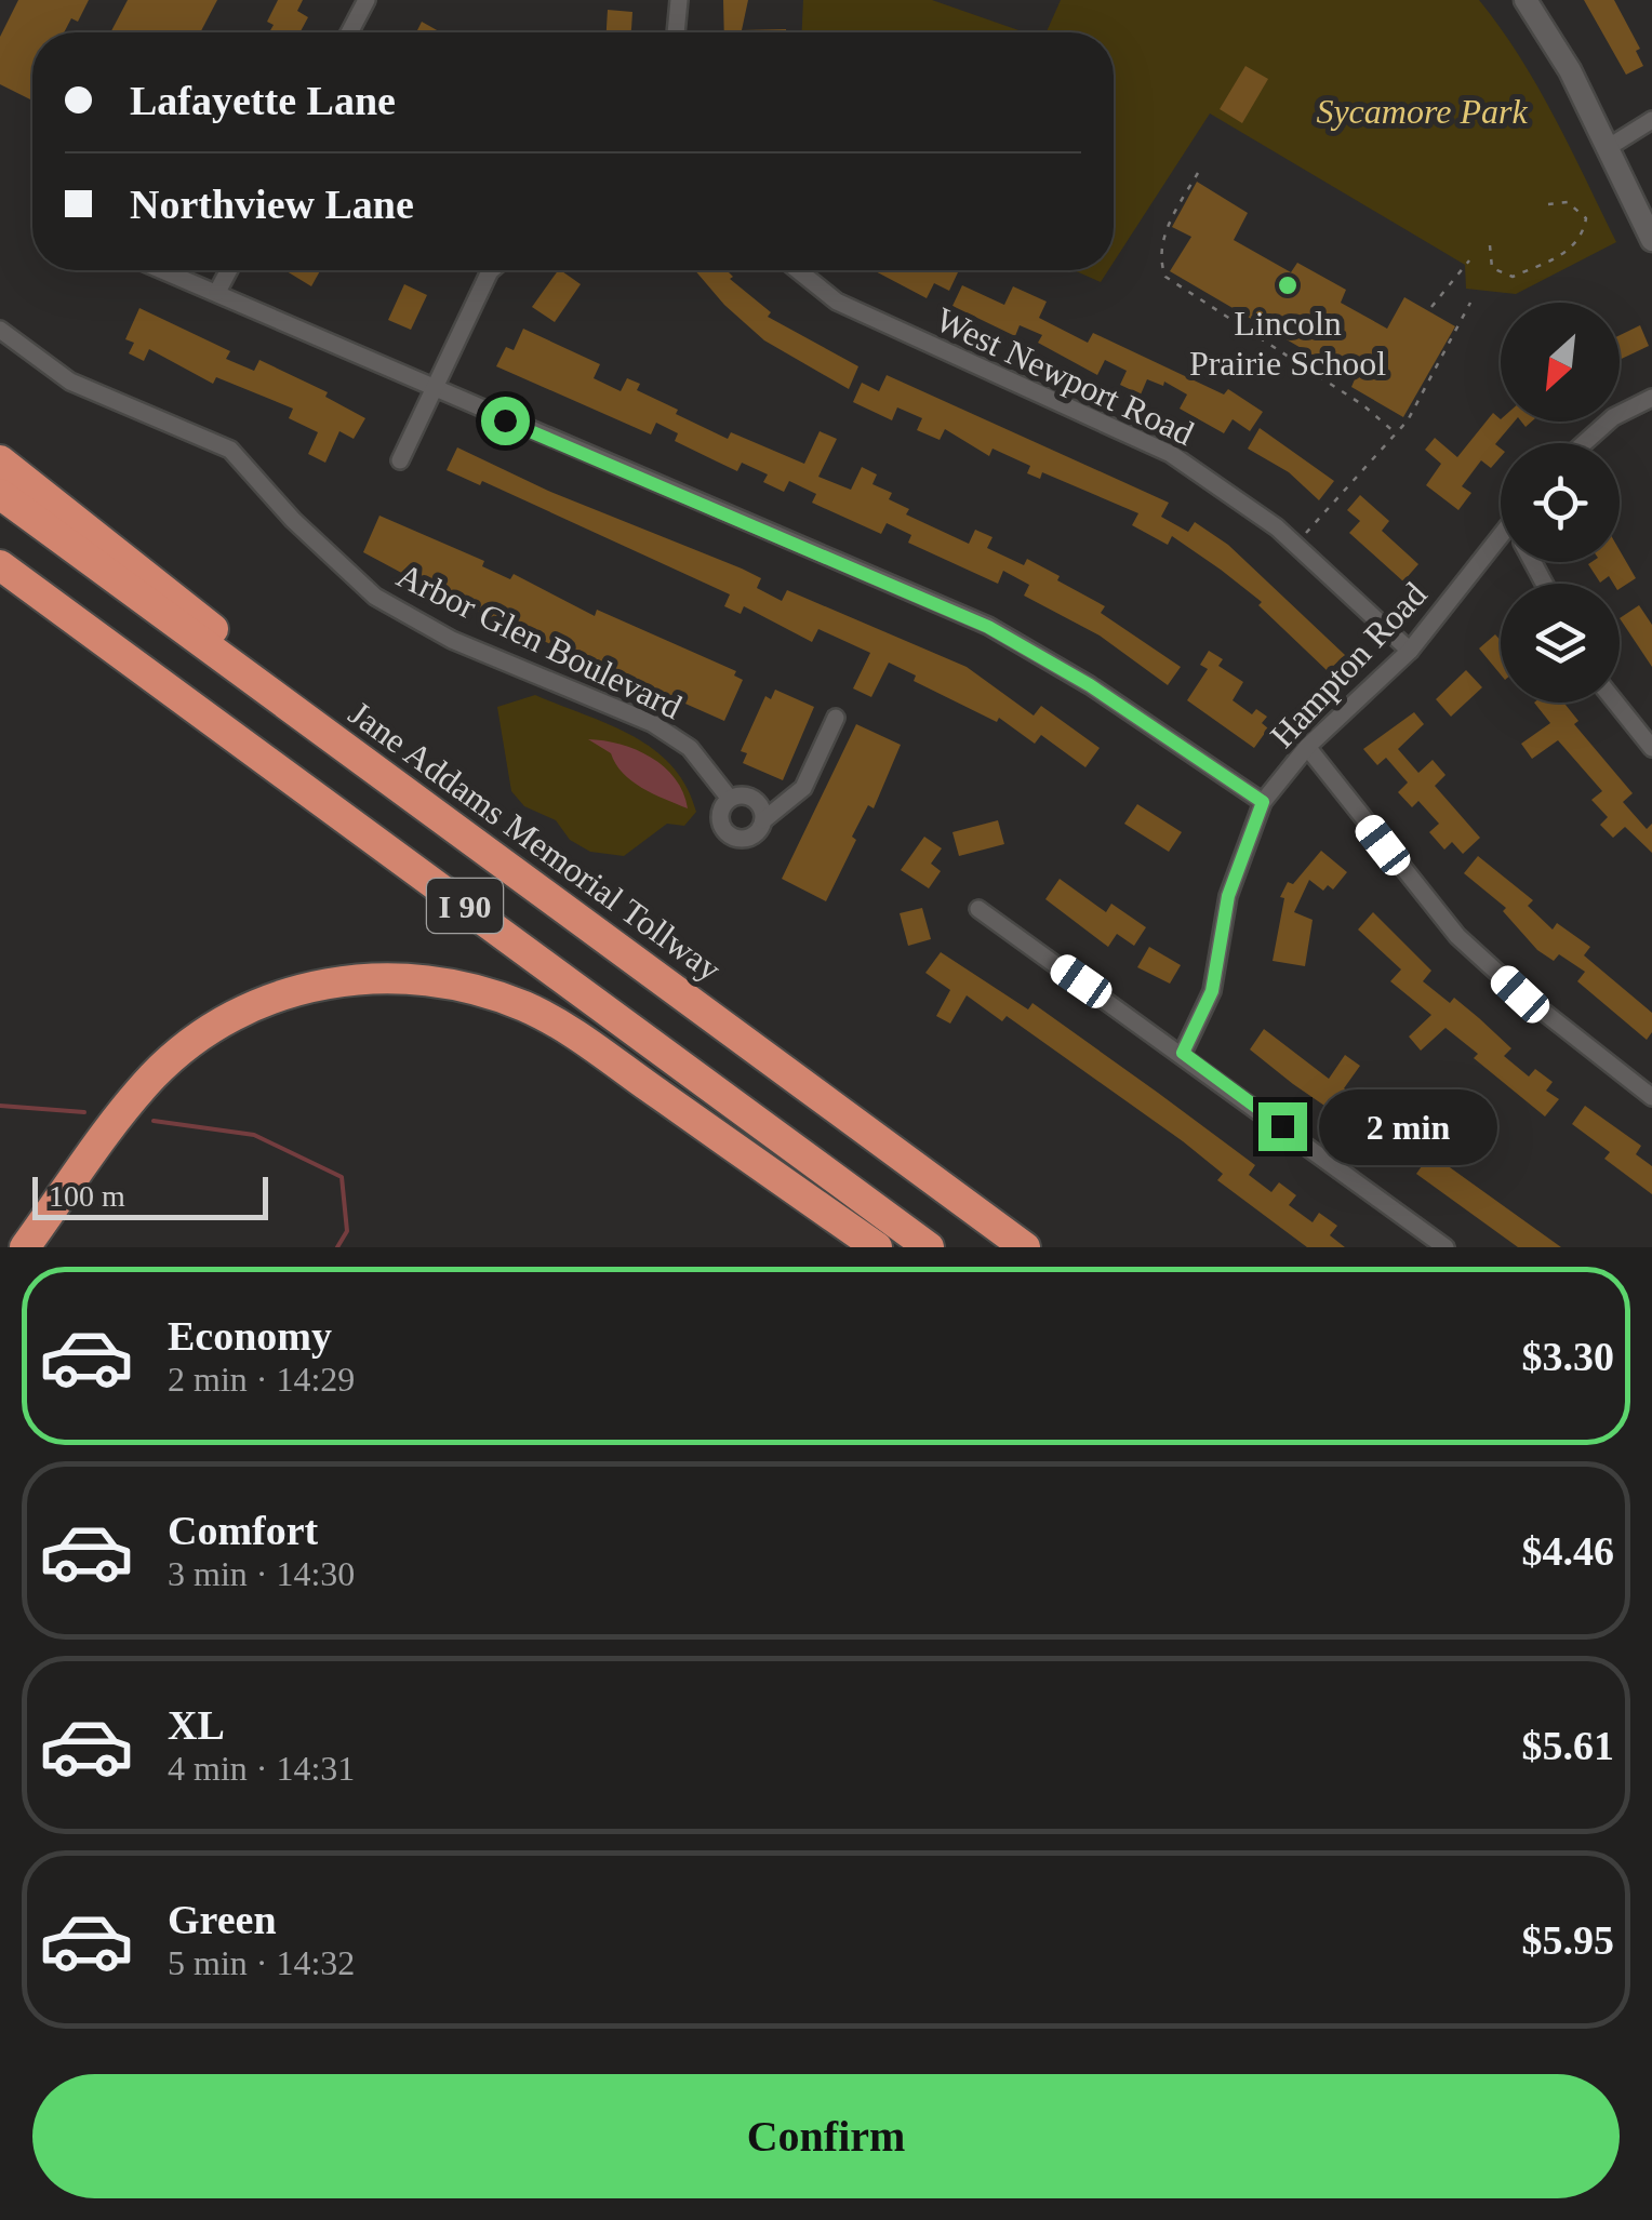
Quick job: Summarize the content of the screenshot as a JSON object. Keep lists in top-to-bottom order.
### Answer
{
  "streets": {
    "highway": ["Jane Addams Memorial Tollway", "I 90"],
    "street": ["West Newport Road", "Arbor Glen Boulevard", "Hampton Road"]
  },
  "crossings": [
    ["West Newport Road", "Hampton Road"]
  ],
  "parks": ["Sycamore Park"],
  "places": ["Lincoln Prairie School"],
  "scale_bar": "100 m",
  "north": "bottom left",
  "page": {
    "banner": ["Lafayette Lane", "Northview Lane"],
    "bubble": "2 min",
    "scale": "100 m",
    "list": [
      {
        "name": "Economy",
        "note": "2 min · 14:29",
        "value": "$3.30"
      },
      {
        "name": "Comfort",
        "note": "3 min · 14:30",
        "value": "$4.46"
      },
      {
        "name": "XL",
        "note": "4 min · 14:31",
        "value": "$5.61"
      },
      {
        "name": "Green",
        "note": "5 min · 14:32",
        "value": "$5.95"
      }
    ],
    "buttons": "Confirm"
  }
}
